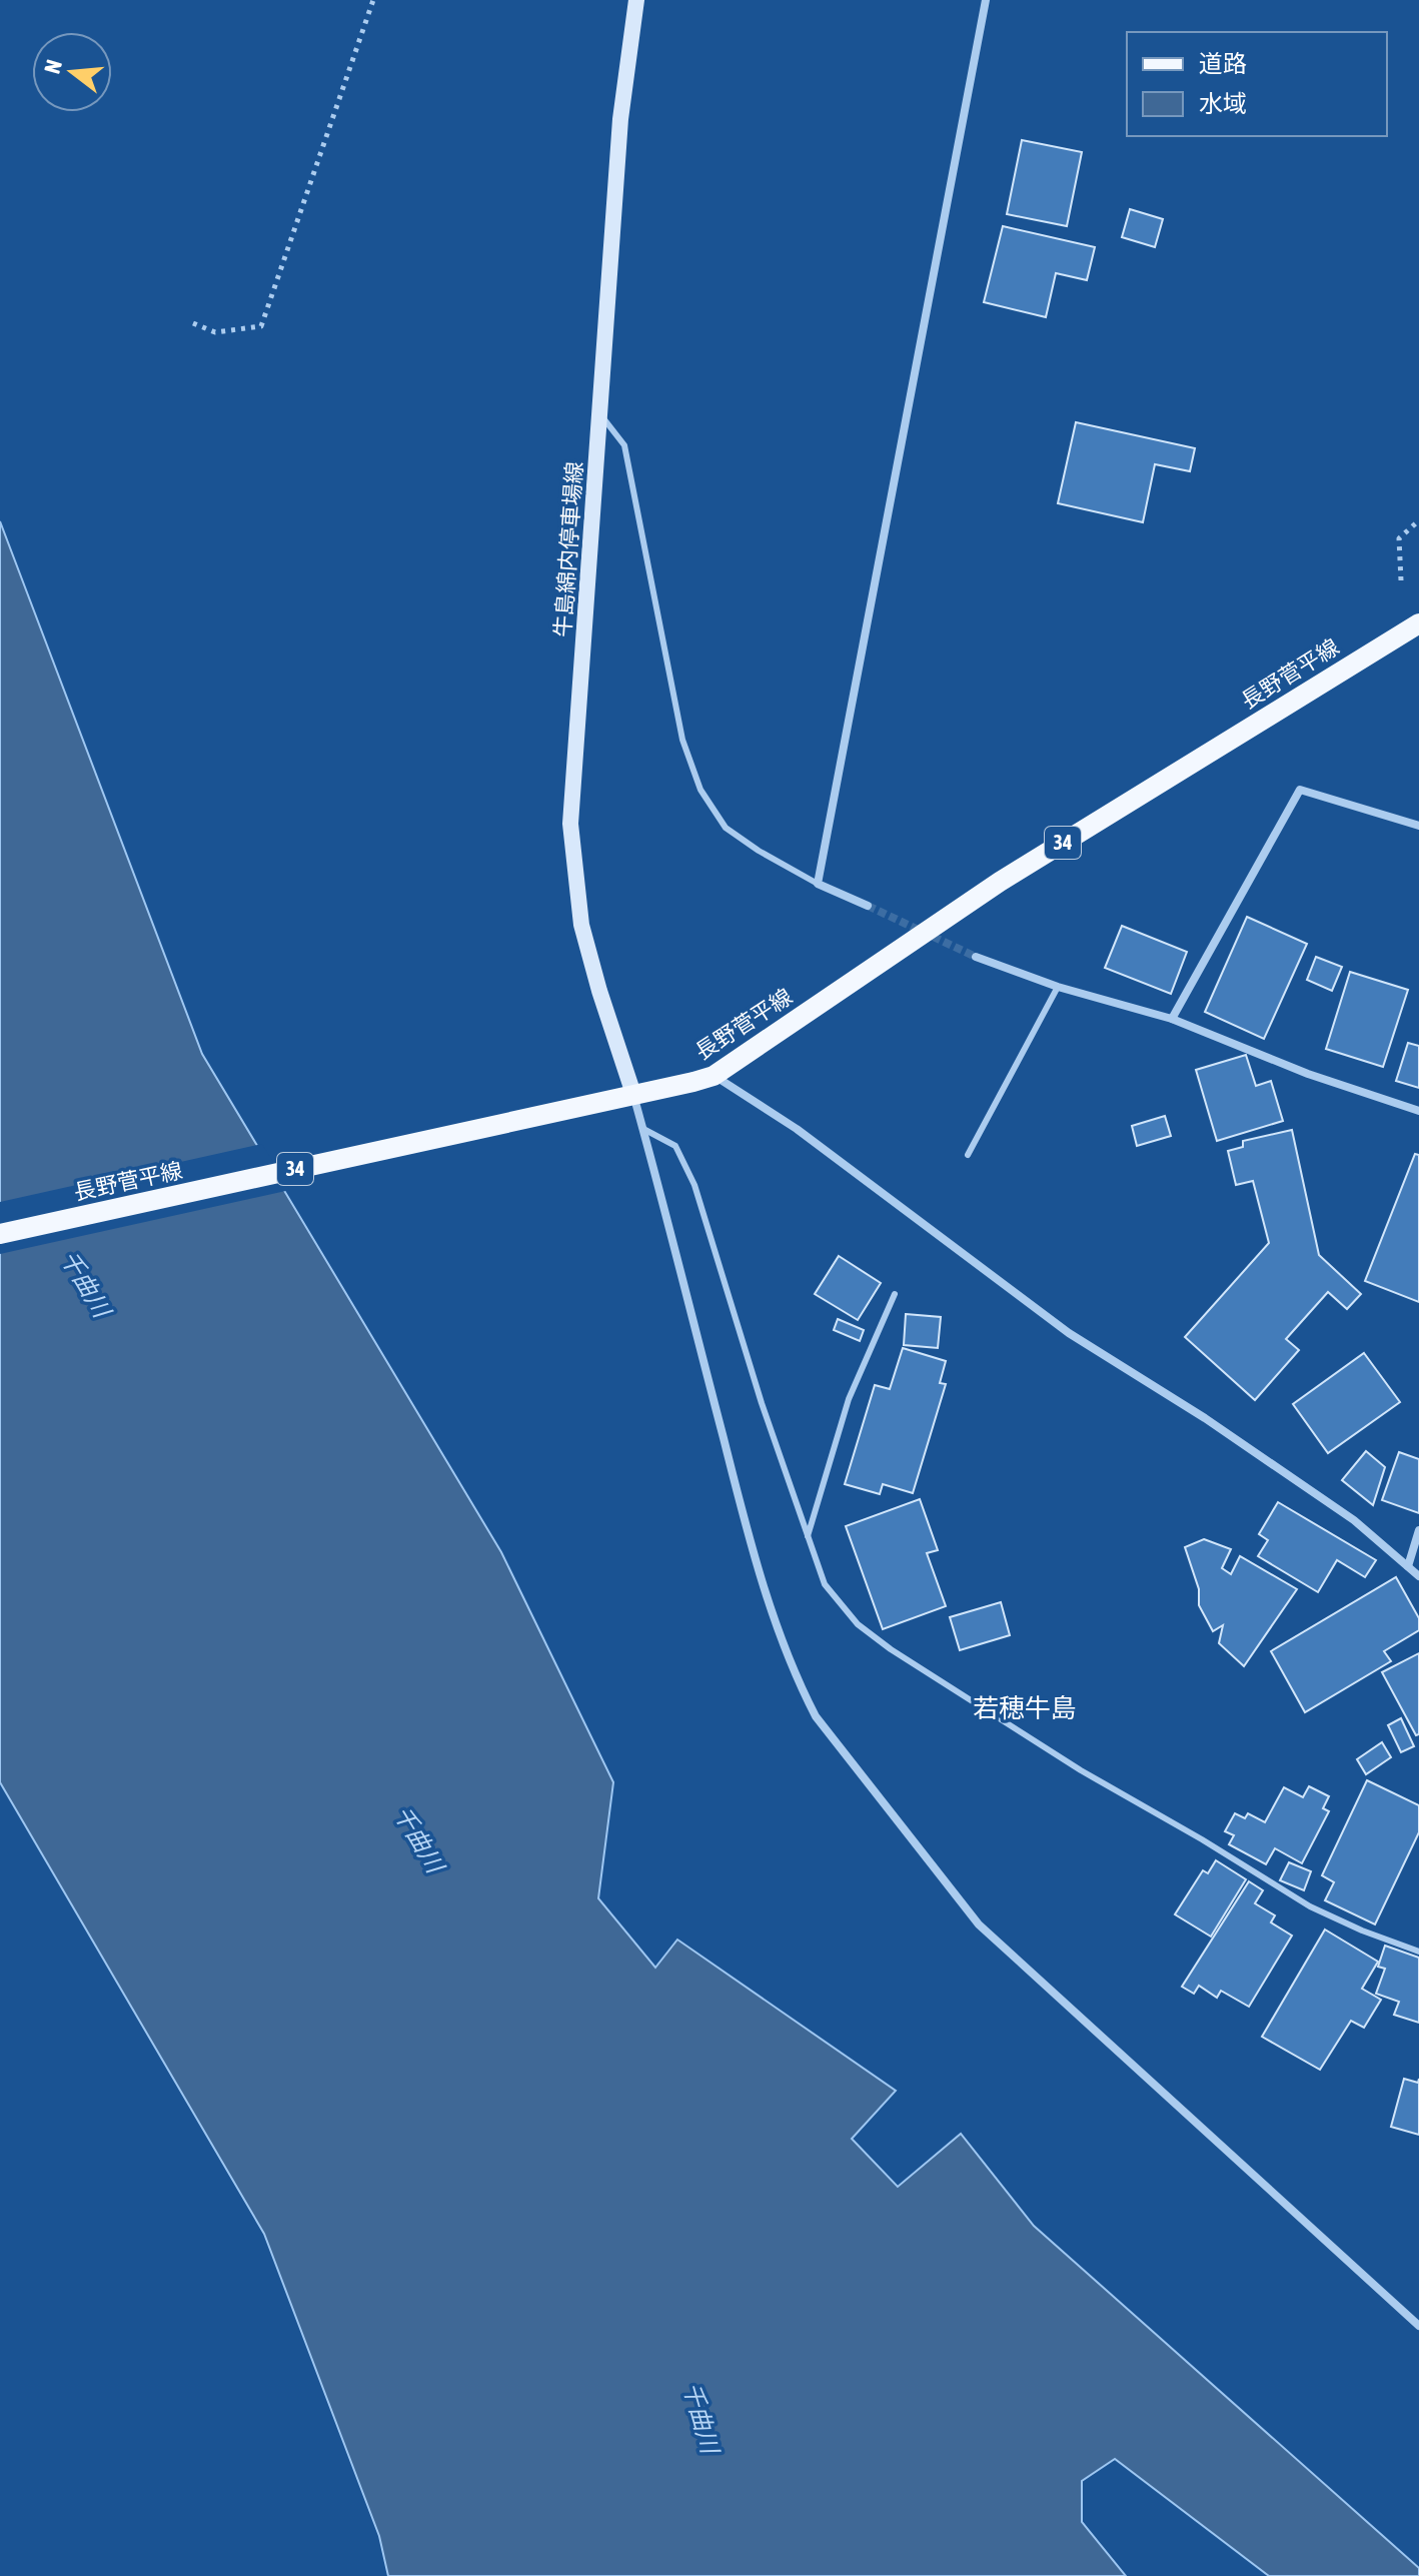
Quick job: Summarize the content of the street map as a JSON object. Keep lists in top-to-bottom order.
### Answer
{
  "streets": {
    "main road": ["牛島綿内停車場線", "長野菅平線", "34"]
  },
  "crossings": [
    ["牛島綿内停車場線", "長野菅平線"]
  ],
  "districts": ["若穂牛島"],
  "water": ["千曲川"],
  "legend": ["道路", "水域"],
  "north": "left"
}
